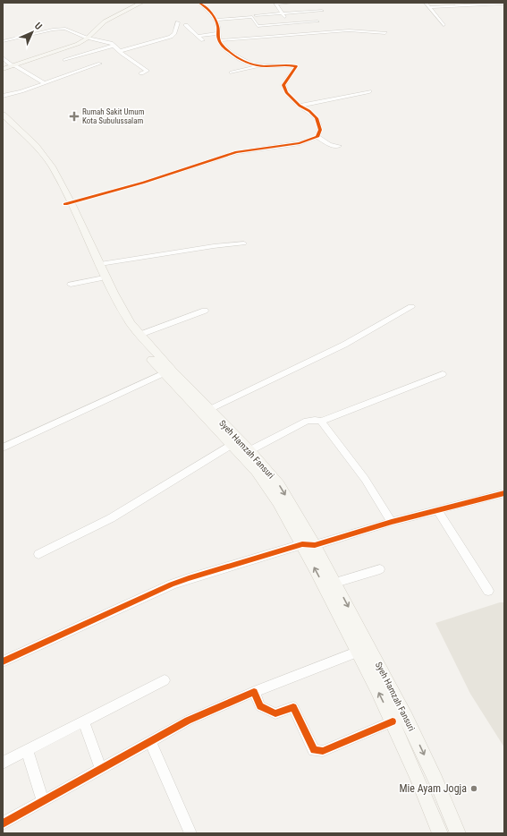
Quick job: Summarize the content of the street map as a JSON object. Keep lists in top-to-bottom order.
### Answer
{
  "streets": {
    "main road": ["Syeh Hamzah Fansuri"]
  },
  "places": {
    "health": ["Rumah Sakit Umum Kota Subulussalam"],
    "other": ["Mie Ayam Jogja"]
  },
  "north": "top right"
}
